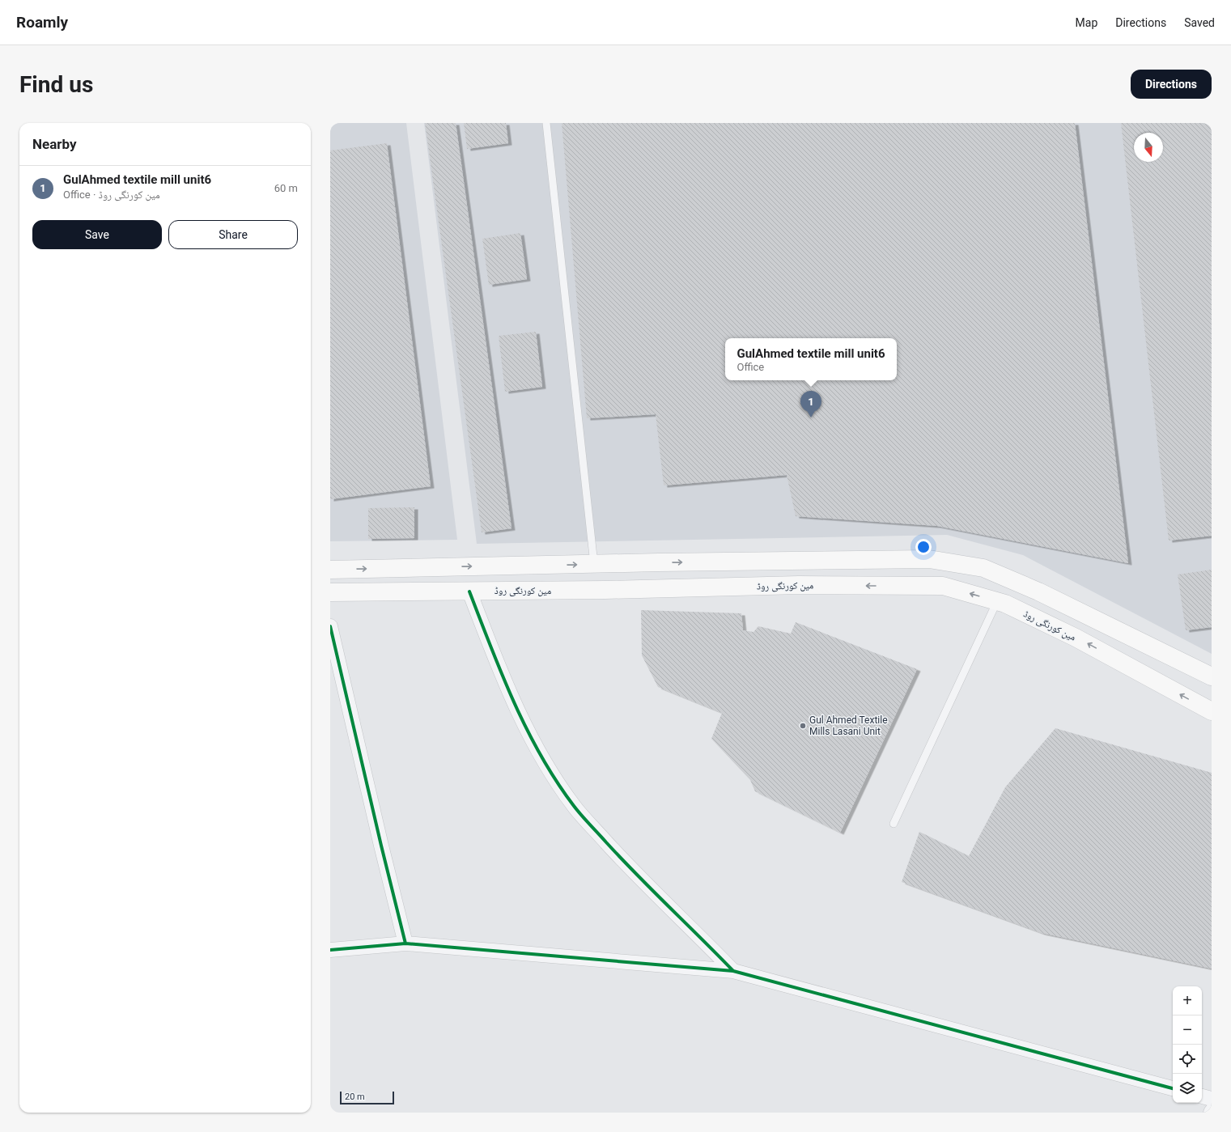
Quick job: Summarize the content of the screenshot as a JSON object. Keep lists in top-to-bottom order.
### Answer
{
  "streets": {
    "main road": ["مین کورنگی روڈ"]
  },
  "places": ["Gul Ahmed Textile Mills Lasani Unit"],
  "scale_bar": "20 m",
  "north": "bottom",
  "page": {
    "header": "Roamly",
    "nav": ["Map", "Directions", "Saved"],
    "buttons": [
      "Directions",
      ["Save", "Share"]
    ],
    "title": "Find us",
    "heading": "Nearby",
    "list": [
      {
        "mark": "1",
        "name": "GulAhmed textile mill unit6",
        "note": "Office · مین کورنگی روڈ",
        "value": "60 m"
      }
    ],
    "popup": ["GulAhmed textile mill unit6", "Office"],
    "pins": "1",
    "map_buttons": ["+", "−"],
    "scale": "20 m"
  }
}
